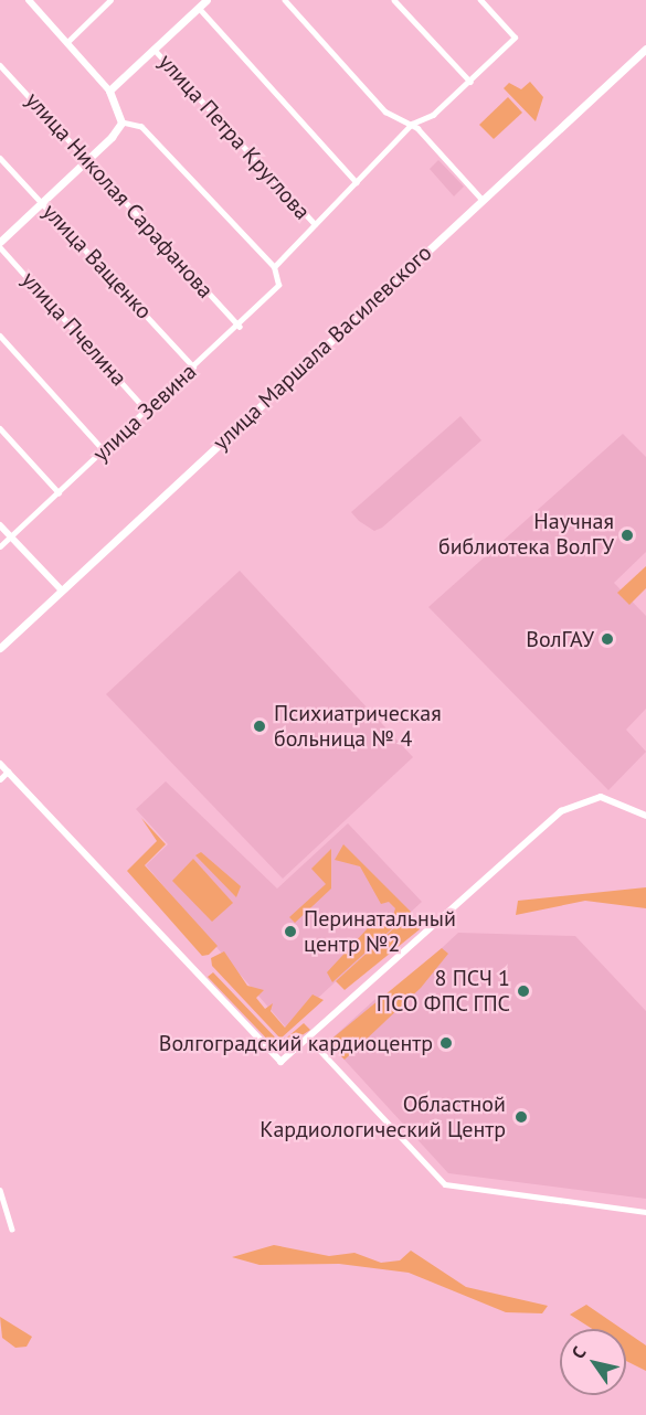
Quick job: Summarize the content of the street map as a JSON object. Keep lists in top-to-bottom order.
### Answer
{
  "streets": {
    "main road": ["улица Маршала Василевского"],
    "street": [
      "улица Петра Круглова",
      "улица Николая Сарафанова",
      "улица Ващенко",
      "улица Пчелина",
      "улица Зевина"
    ]
  },
  "crossings": [
    ["улица Николая Сарафанова", "улица Зевина"],
    ["улица Ващенко", "улица Зевина"],
    ["улица Пчелина", "улица Зевина"]
  ],
  "places": [
    "Научная библиотека ВолГУ",
    "ВолГАУ",
    "Психиатрическая больница № 4",
    "Перинатальный центр №2",
    "8 ПСЧ 1 ПСО ФПС ГПС",
    "Волгоградский кардиоцентр",
    "Областной Кардиологический Центр"
  ],
  "north": "top left"
}
